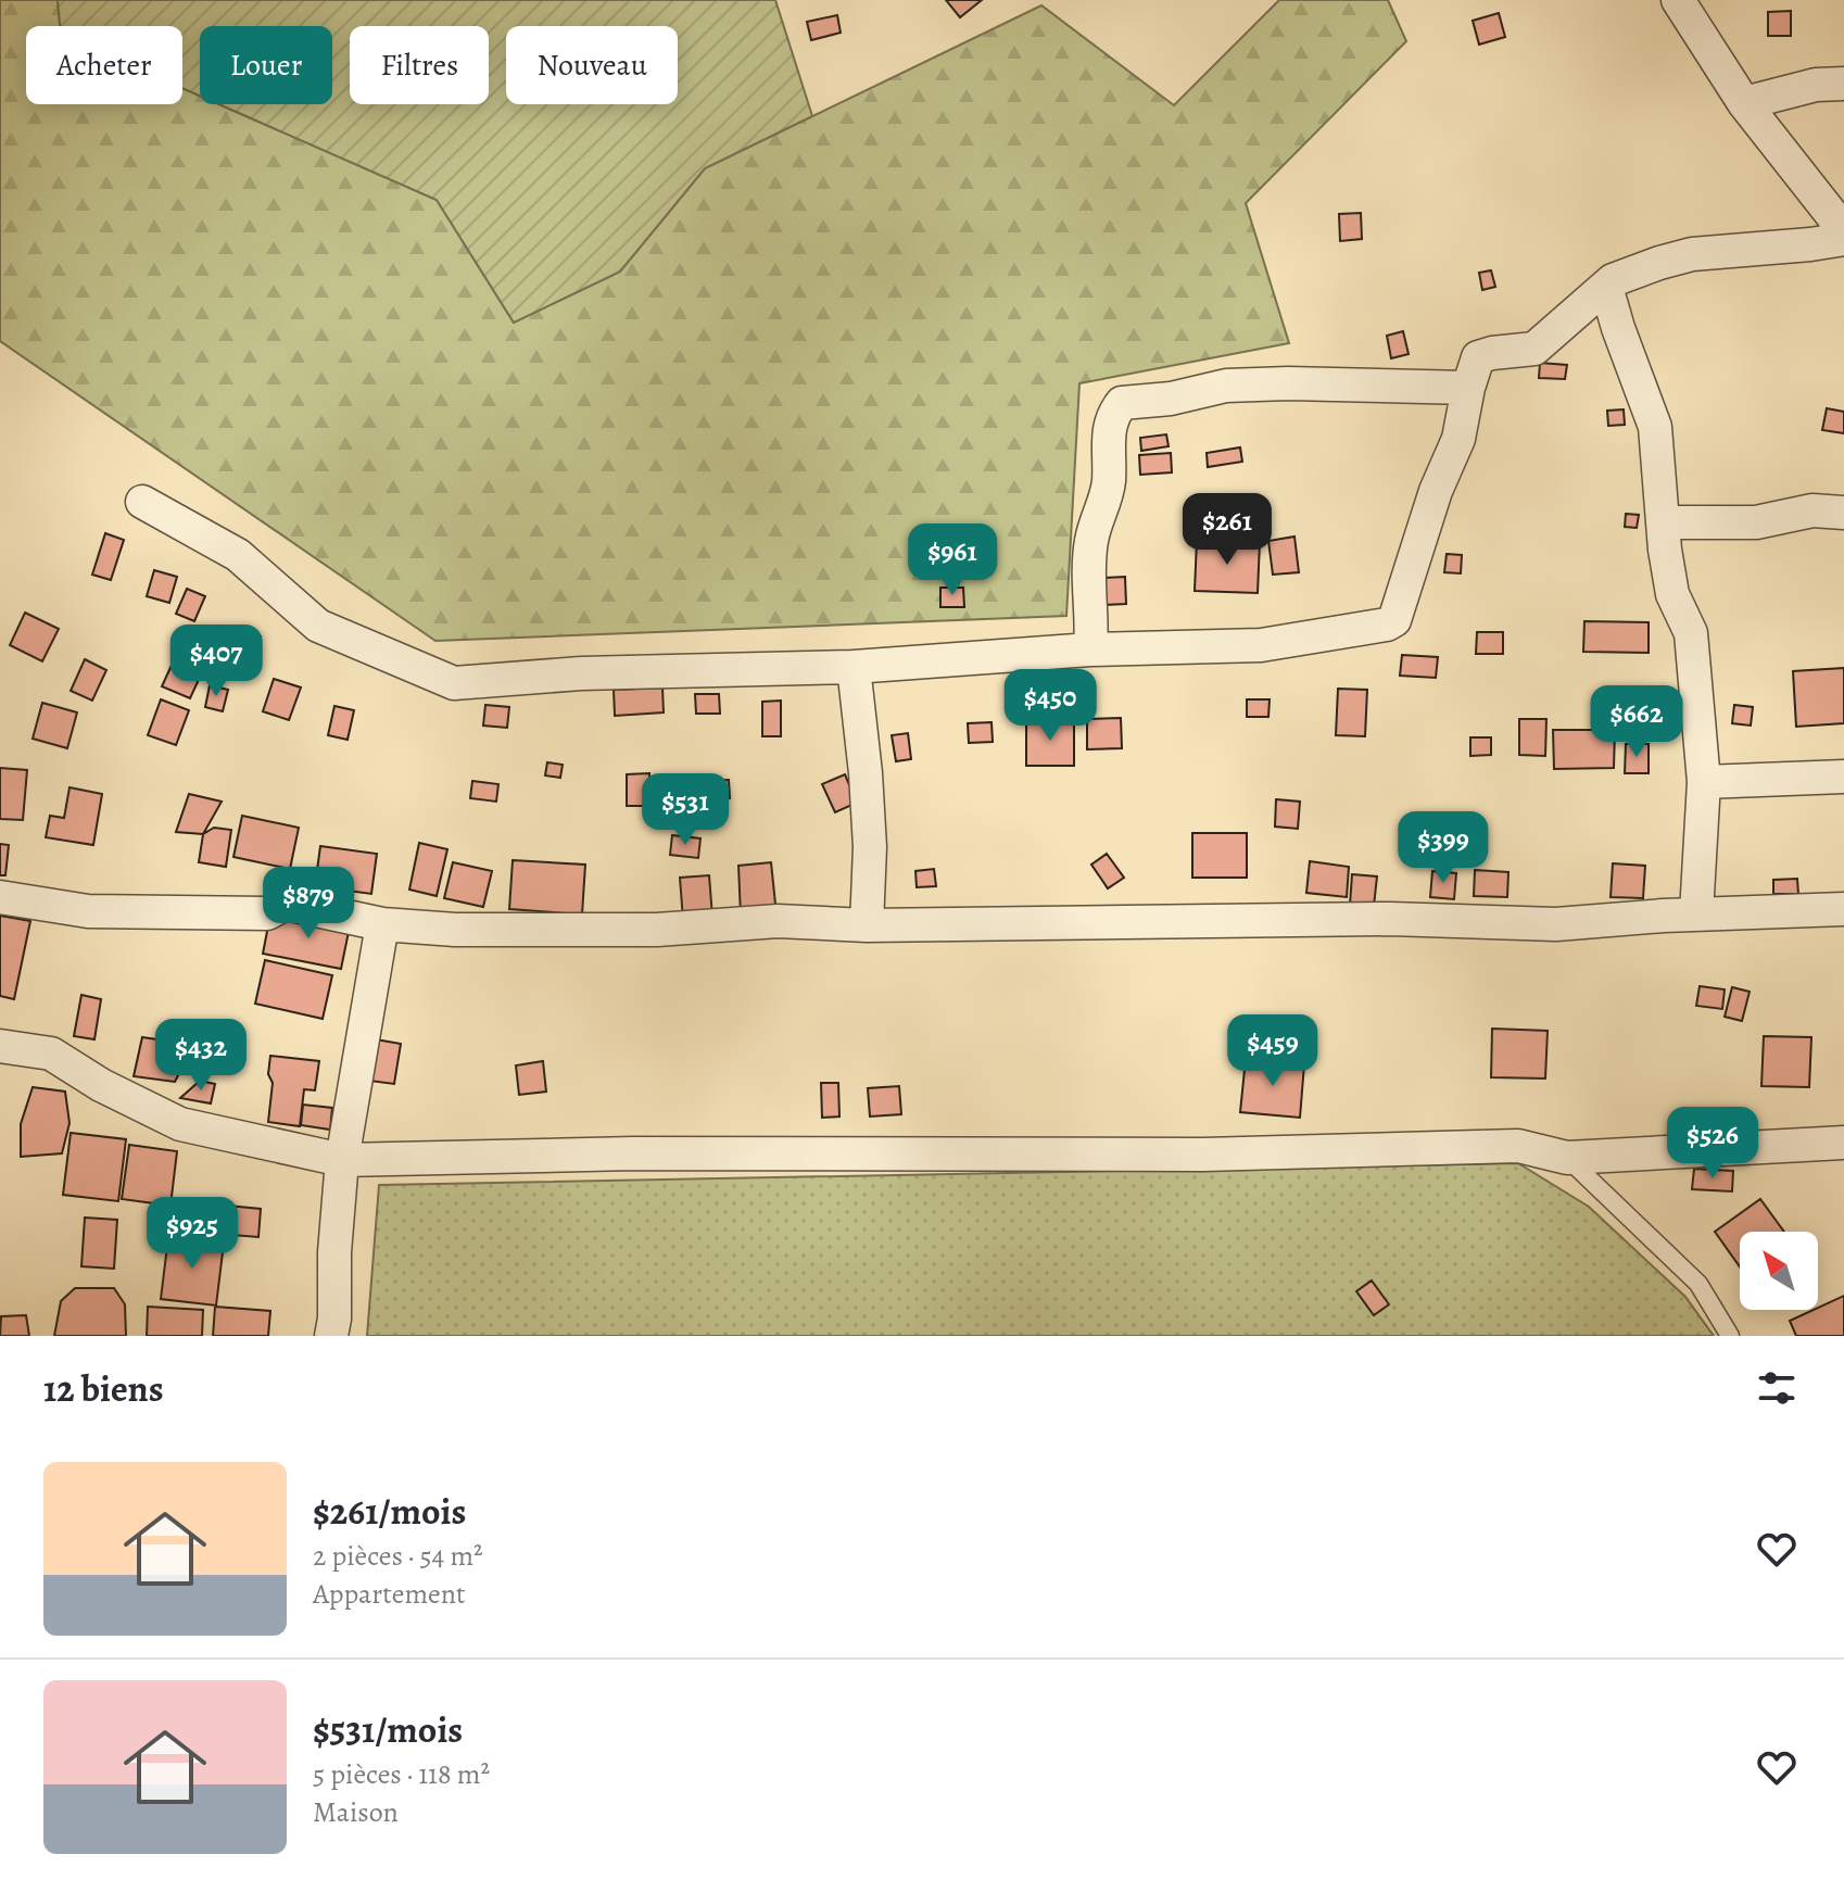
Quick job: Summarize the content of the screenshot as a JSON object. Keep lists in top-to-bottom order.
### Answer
{
  "north": "top left",
  "page": {
    "chip": [
      "Acheter",
      "Louer",
      "Filtres",
      "Nouveau"
    ],
    "price": [
      "$261",
      "$961",
      "$407",
      "$450",
      "$662",
      "$531",
      "$399",
      "$879",
      "$459",
      "$432",
      "$526",
      "$925"
    ],
    "heading": "12 biens",
    "list": [
      {
        "name": "$261/mois",
        "note": "2 pièces · 54 m² · Appartement"
      },
      {
        "name": "$531/mois",
        "note": "5 pièces · 118 m² · Maison"
      }
    ]
  }
}
